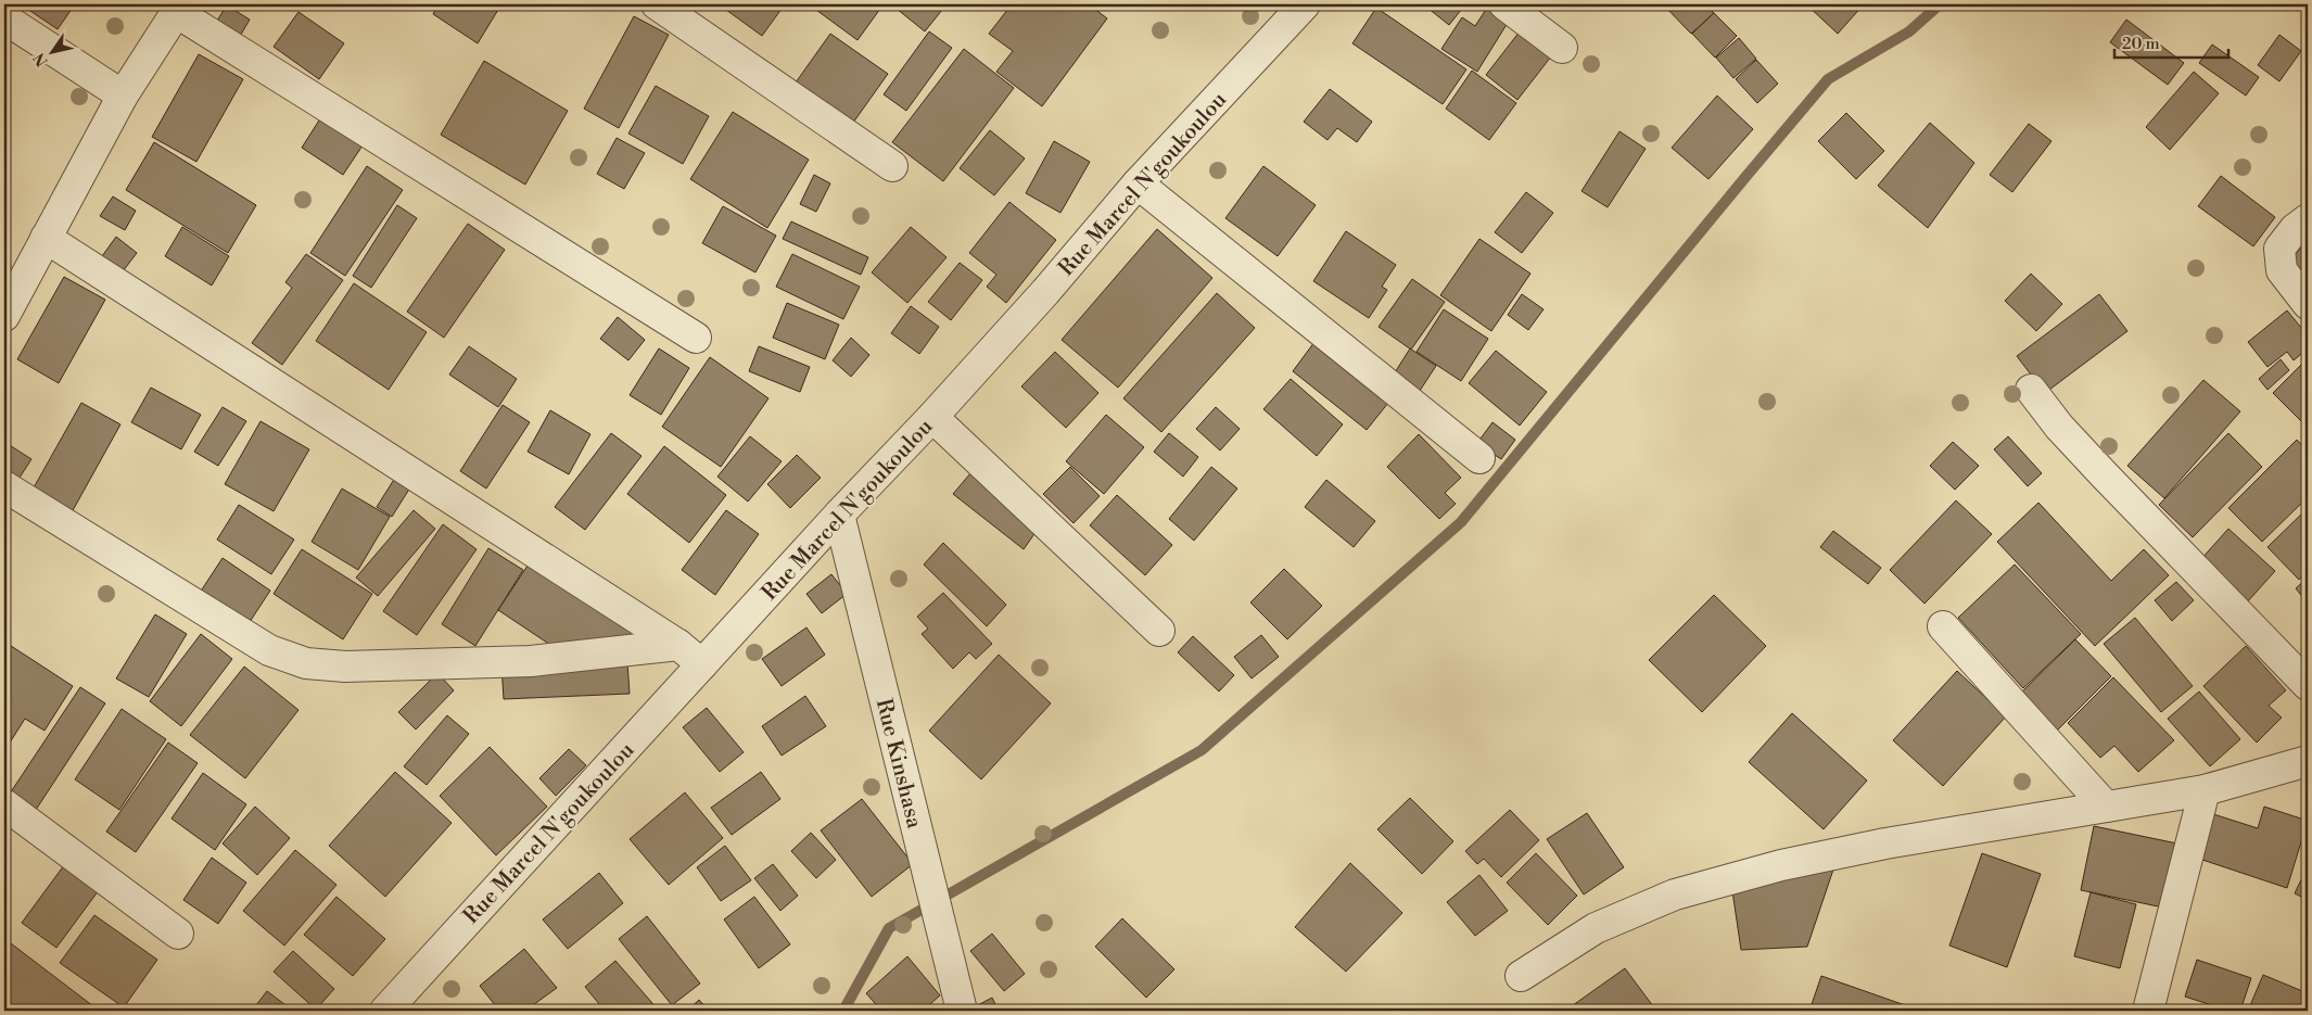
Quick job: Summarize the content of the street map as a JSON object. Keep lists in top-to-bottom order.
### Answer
{
  "streets": {
    "street": ["Rue Marcel N'goukoulou", "Rue Kinshasa"]
  },
  "crossings": [
    ["Rue Marcel N'goukoulou", "Rue Kinshasa"]
  ],
  "scale_bar": "20 m",
  "north": "bottom left"
}
